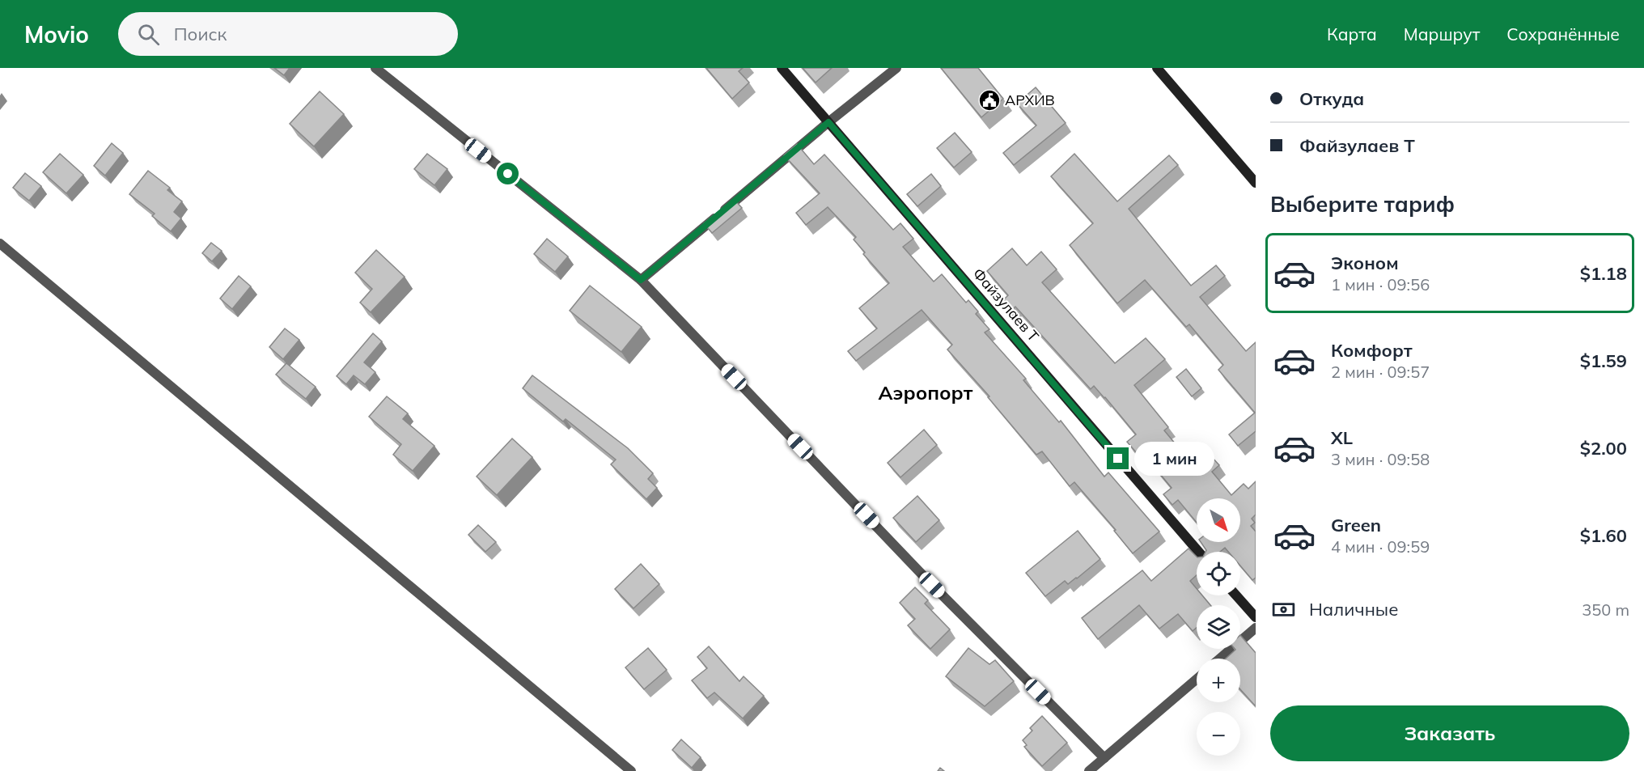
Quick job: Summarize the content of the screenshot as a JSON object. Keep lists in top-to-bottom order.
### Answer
{
  "streets": {
    "street": ["Файзулаев Т"]
  },
  "districts": ["Аэропорт"],
  "places": {
    "public building": ["АРХИВ"]
  },
  "north": "bottom right",
  "page": {
    "header": "Movio",
    "search": "Поиск",
    "nav": ["Карта", "Маршрут", "Сохранённые"],
    "banner": ["Откуда", "Файзулаев Т"],
    "heading": "Выберите тариф",
    "list": [
      {
        "name": "Эконом",
        "note": "1 мин · 09:56",
        "value": "$1.18"
      },
      {
        "name": "Комфорт",
        "note": "2 мин · 09:57",
        "value": "$1.59"
      },
      {
        "name": "XL",
        "note": "3 мин · 09:58",
        "value": "$2.00"
      },
      {
        "name": "Green",
        "note": "4 мин · 09:59",
        "value": "$1.60"
      }
    ],
    "bubble": "1 мин",
    "map_buttons": ["+", "−"],
    "pay": ["Наличные", "350 m"],
    "buttons": "Заказать"
  }
}
